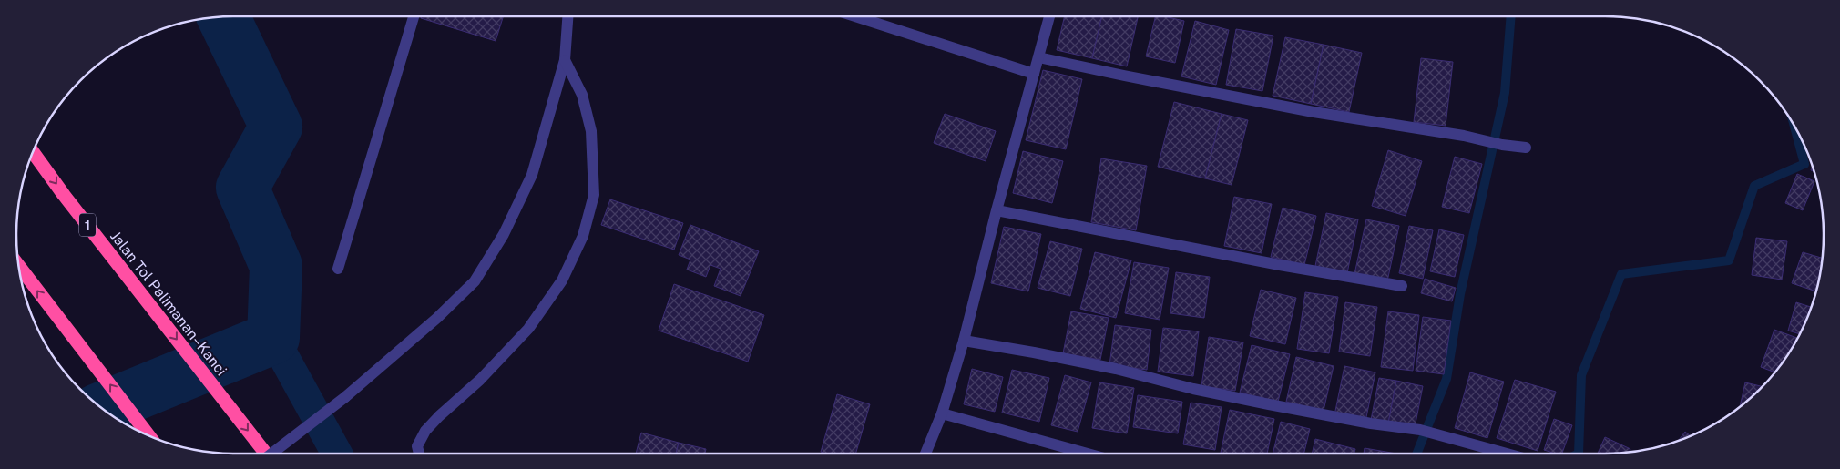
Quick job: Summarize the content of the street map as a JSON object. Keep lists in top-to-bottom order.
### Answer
{
  "streets": {
    "highway": ["1", "Jalan Tol Palimanan–Kanci"]
  }
}
